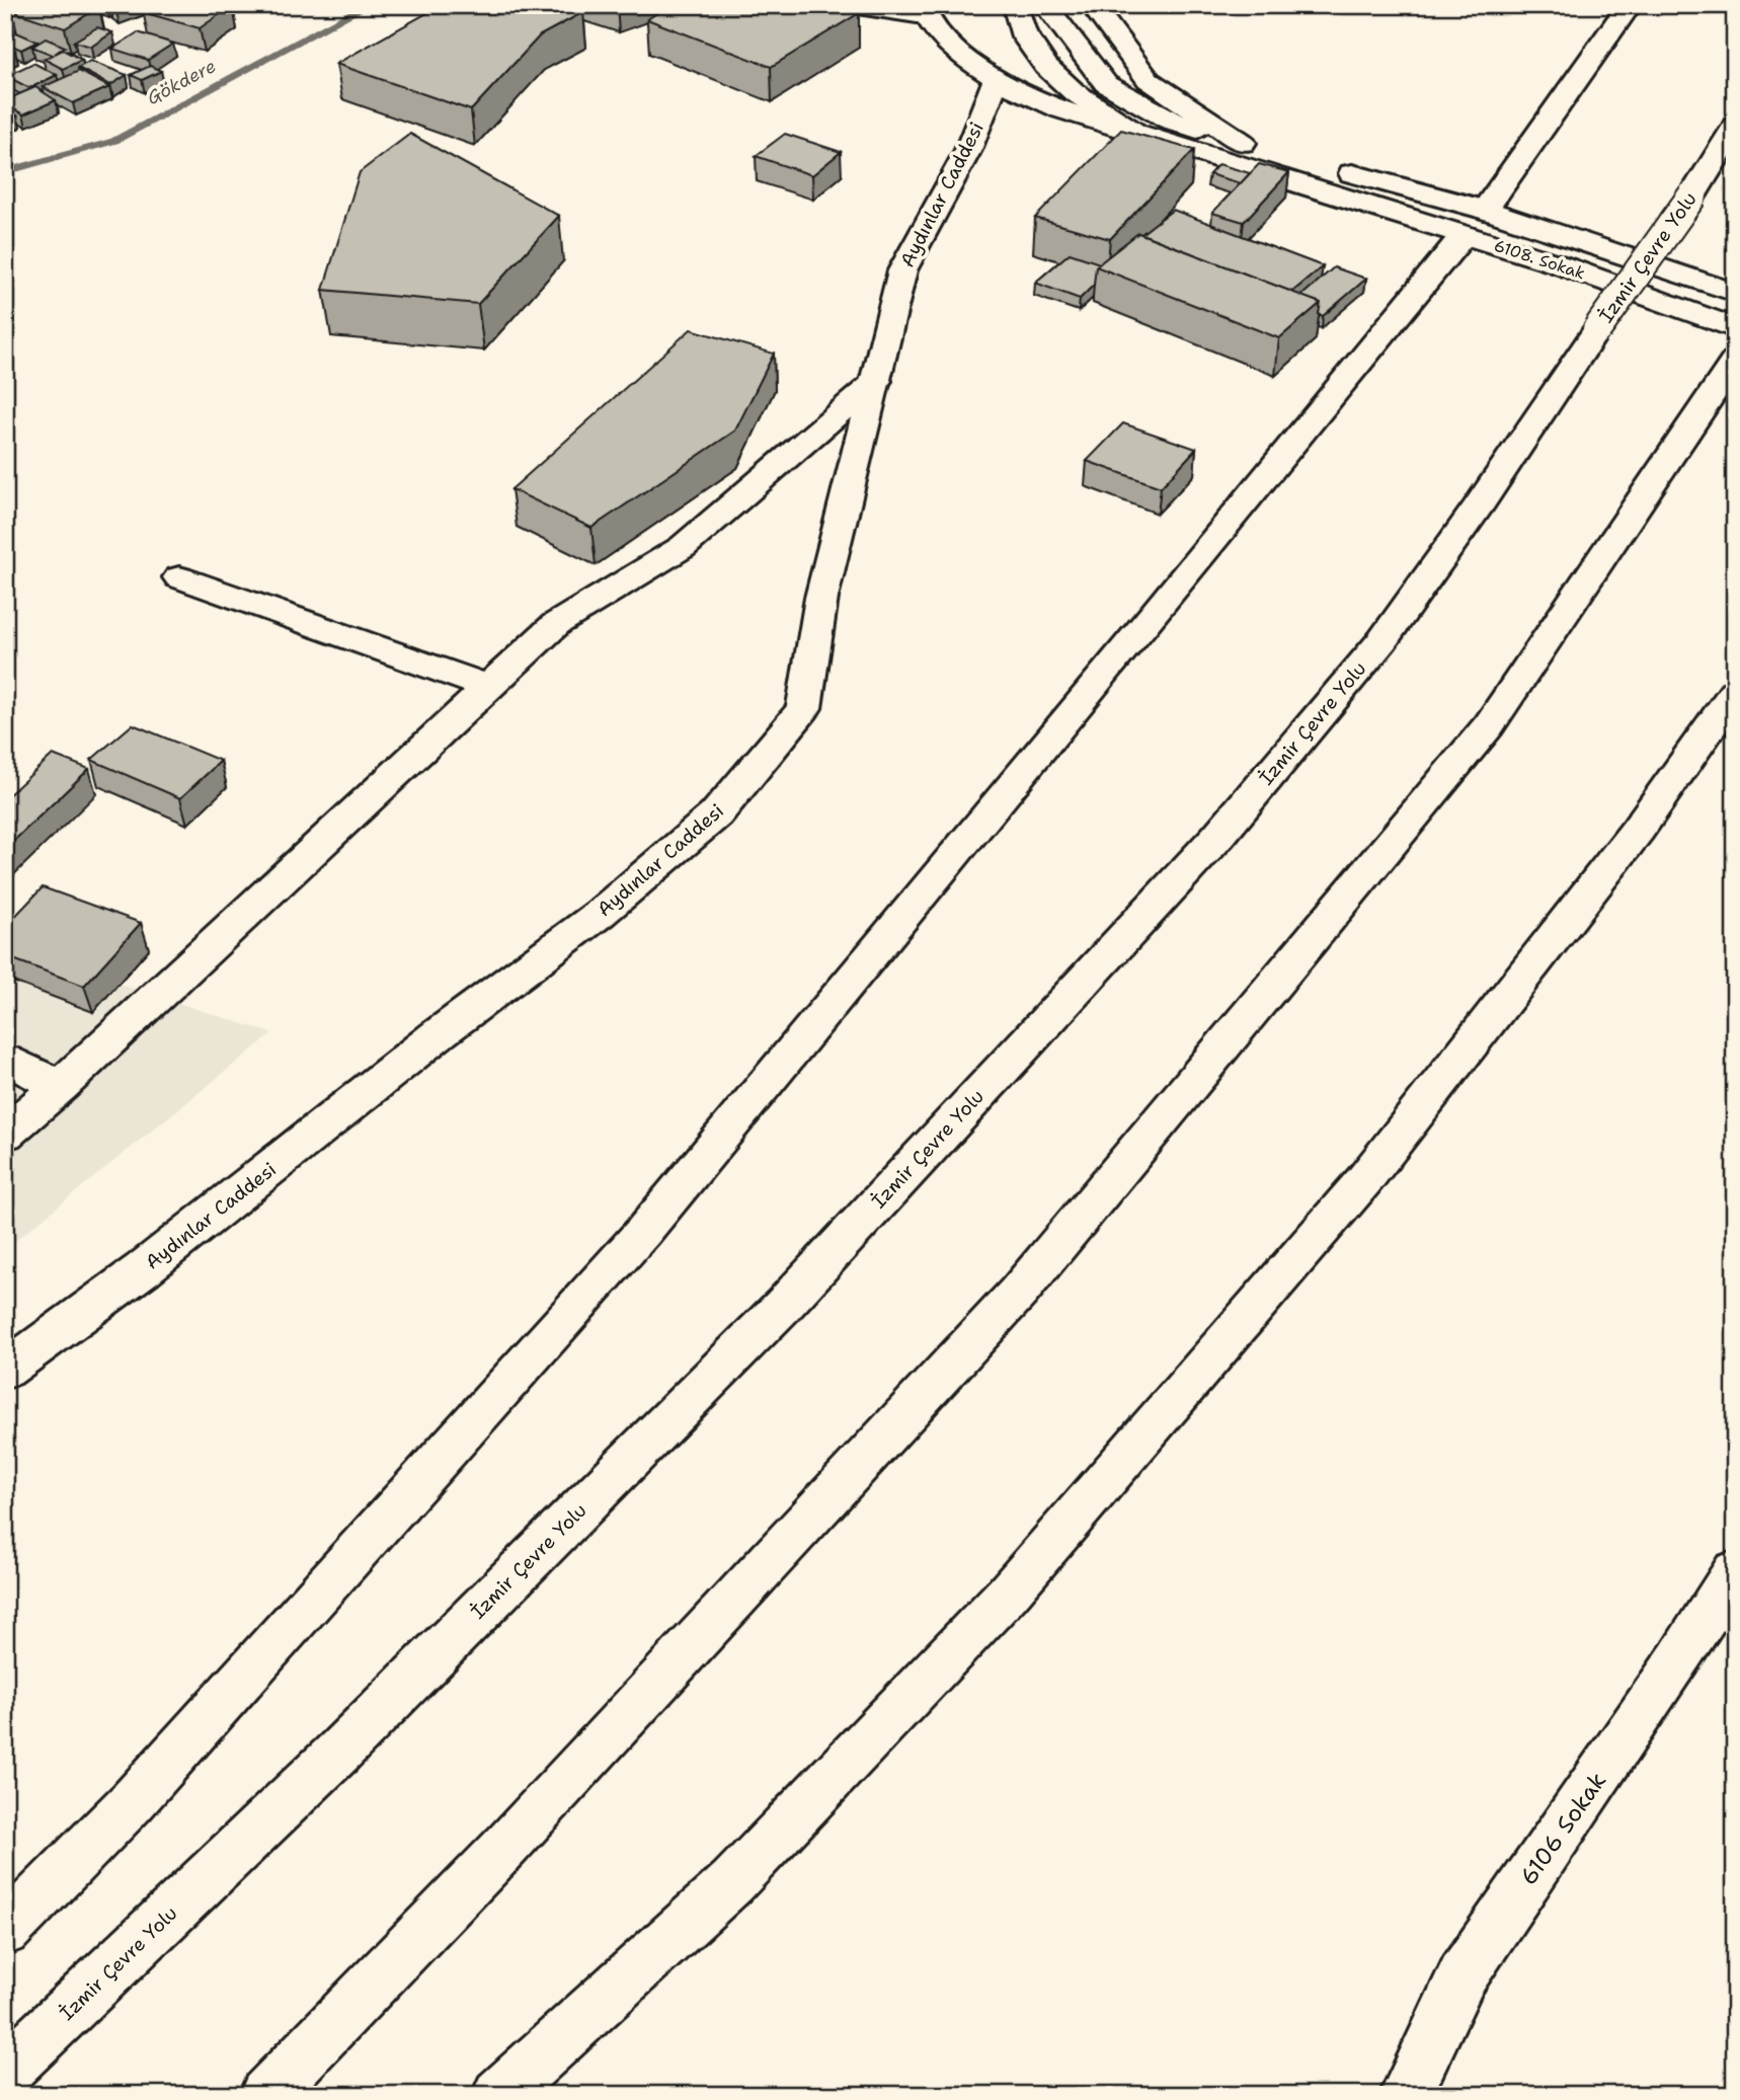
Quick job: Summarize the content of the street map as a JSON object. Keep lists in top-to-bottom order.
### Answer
{
  "streets": {
    "main road": [
      "Aydınlar Caddesi",
      "İzmir Çevre Yolu",
      "6108. Sokak",
      "6106 Sokak"
    ]
  },
  "water": ["Gökdere"]
}
